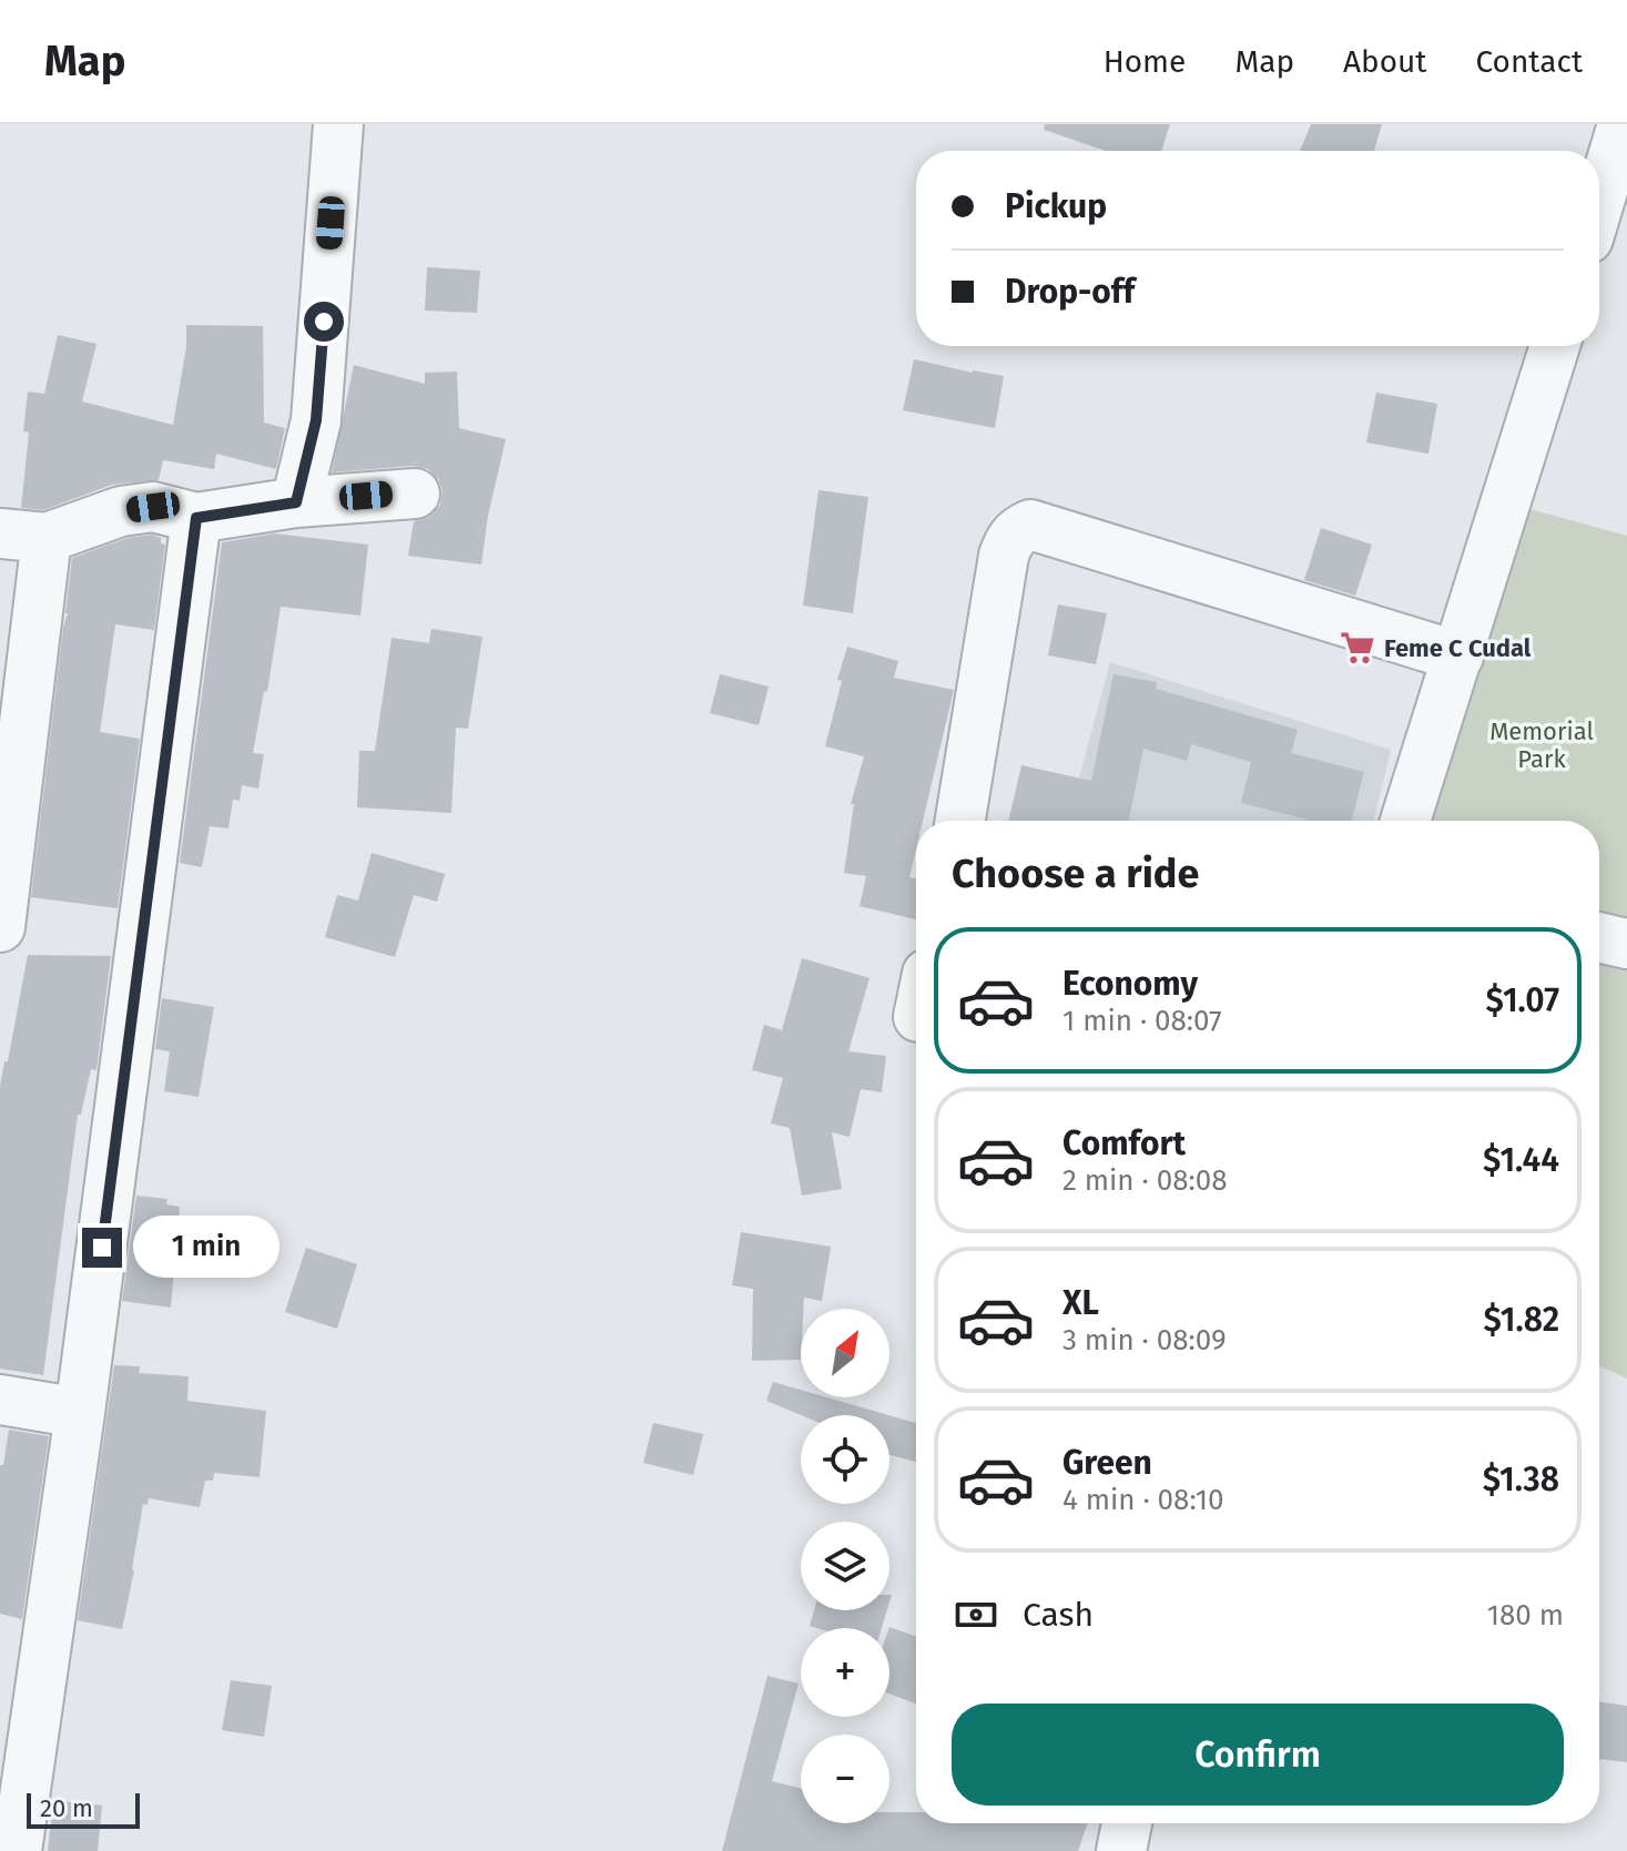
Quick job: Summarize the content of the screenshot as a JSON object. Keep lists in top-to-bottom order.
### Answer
{
  "parks": ["Memorial Park"],
  "places": {
    "supermarket": ["Feme C Cudal"]
  },
  "scale_bar": "20 m",
  "north": "top right",
  "page": {
    "header": "Map",
    "nav": [
      "Home",
      "Map",
      "About",
      "Contact"
    ],
    "banner": ["Pickup", "Drop-off"],
    "heading": "Choose a ride",
    "list": [
      {
        "name": "Economy",
        "note": "1 min · 08:07",
        "value": "$1.07"
      },
      {
        "name": "Comfort",
        "note": "2 min · 08:08",
        "value": "$1.44"
      },
      {
        "name": "XL",
        "note": "3 min · 08:09",
        "value": "$1.82"
      },
      {
        "name": "Green",
        "note": "4 min · 08:10",
        "value": "$1.38"
      }
    ],
    "bubble": "1 min",
    "map_buttons": ["+", "−"],
    "pay": ["Cash", "180 m"],
    "buttons": "Confirm",
    "scale": "20 m"
  }
}
